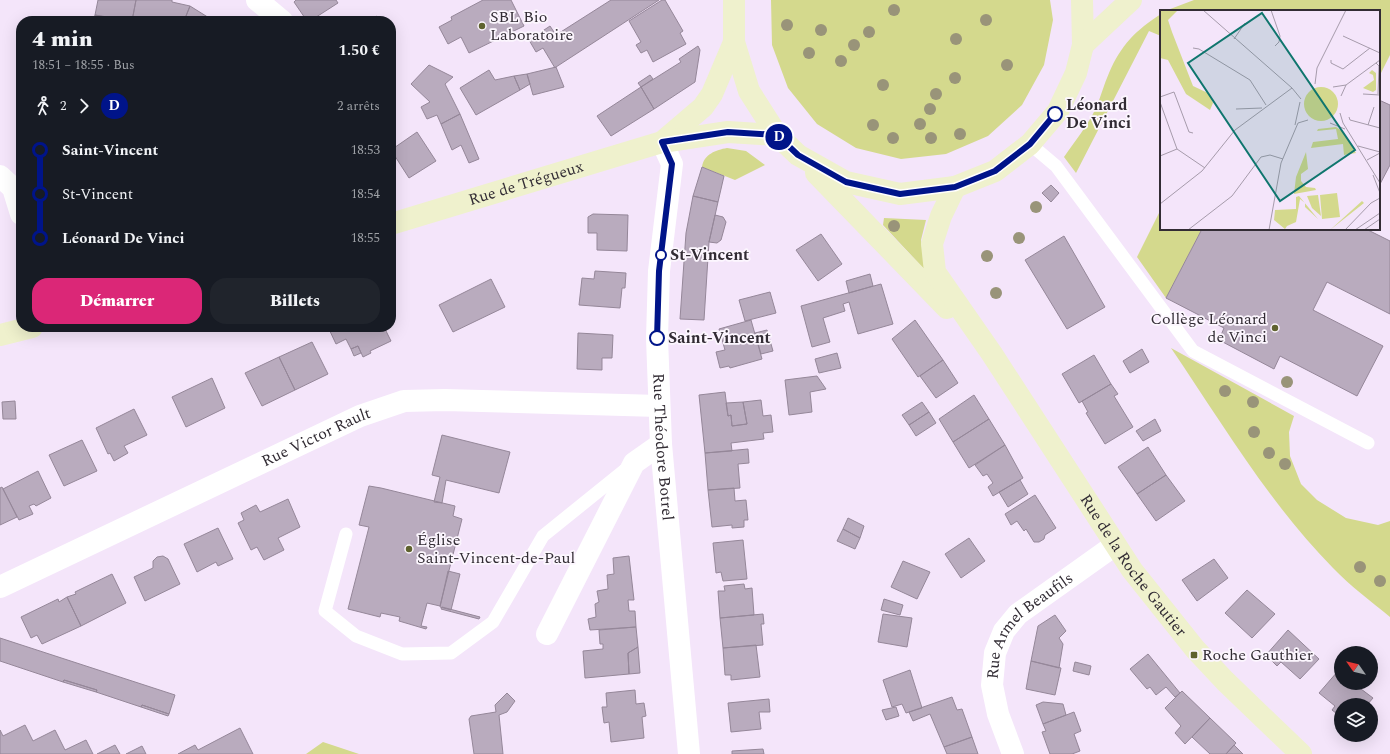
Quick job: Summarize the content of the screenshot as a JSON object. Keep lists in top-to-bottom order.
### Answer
{
  "streets": {
    "main road": ["Rue de Trégueux", "Rue de la Roche Gautier"],
    "street": ["Rue Victor Rault", "Rue Théodore Botrel", "Rue Armel Beaufils"]
  },
  "crossings": [
    ["Rue de Trégueux", "Rue Théodore Botrel"],
    ["Rue Victor Rault", "Rue Théodore Botrel"],
    ["Rue de la Roche Gautier", "Rue Armel Beaufils"]
  ],
  "places": {
    "other": [
      "SBL Bio Laboratoire",
      "Léonard De Vinci",
      "St-Vincent",
      "Collège Léonard de Vinci",
      "Saint-Vincent",
      "Église Saint-Vincent-de-Paul"
    ],
    "transit": ["Roche Gauthier"]
  },
  "lines": ["bus line D"],
  "north": "top left",
  "page": {
    "on_map": "D",
    "heading": ["4 min", "18:51 – 18:55 · Bus", "1.50 €"],
    "legs": ["2", "D", "2 arrêts"],
    "list": [
      {
        "name": "Saint-Vincent",
        "value": "18:53"
      },
      {
        "name": "St-Vincent",
        "value": "18:54"
      },
      {
        "name": "Léonard De Vinci",
        "value": "18:55"
      }
    ],
    "buttons": ["Démarrer", "Billets"]
  }
}
